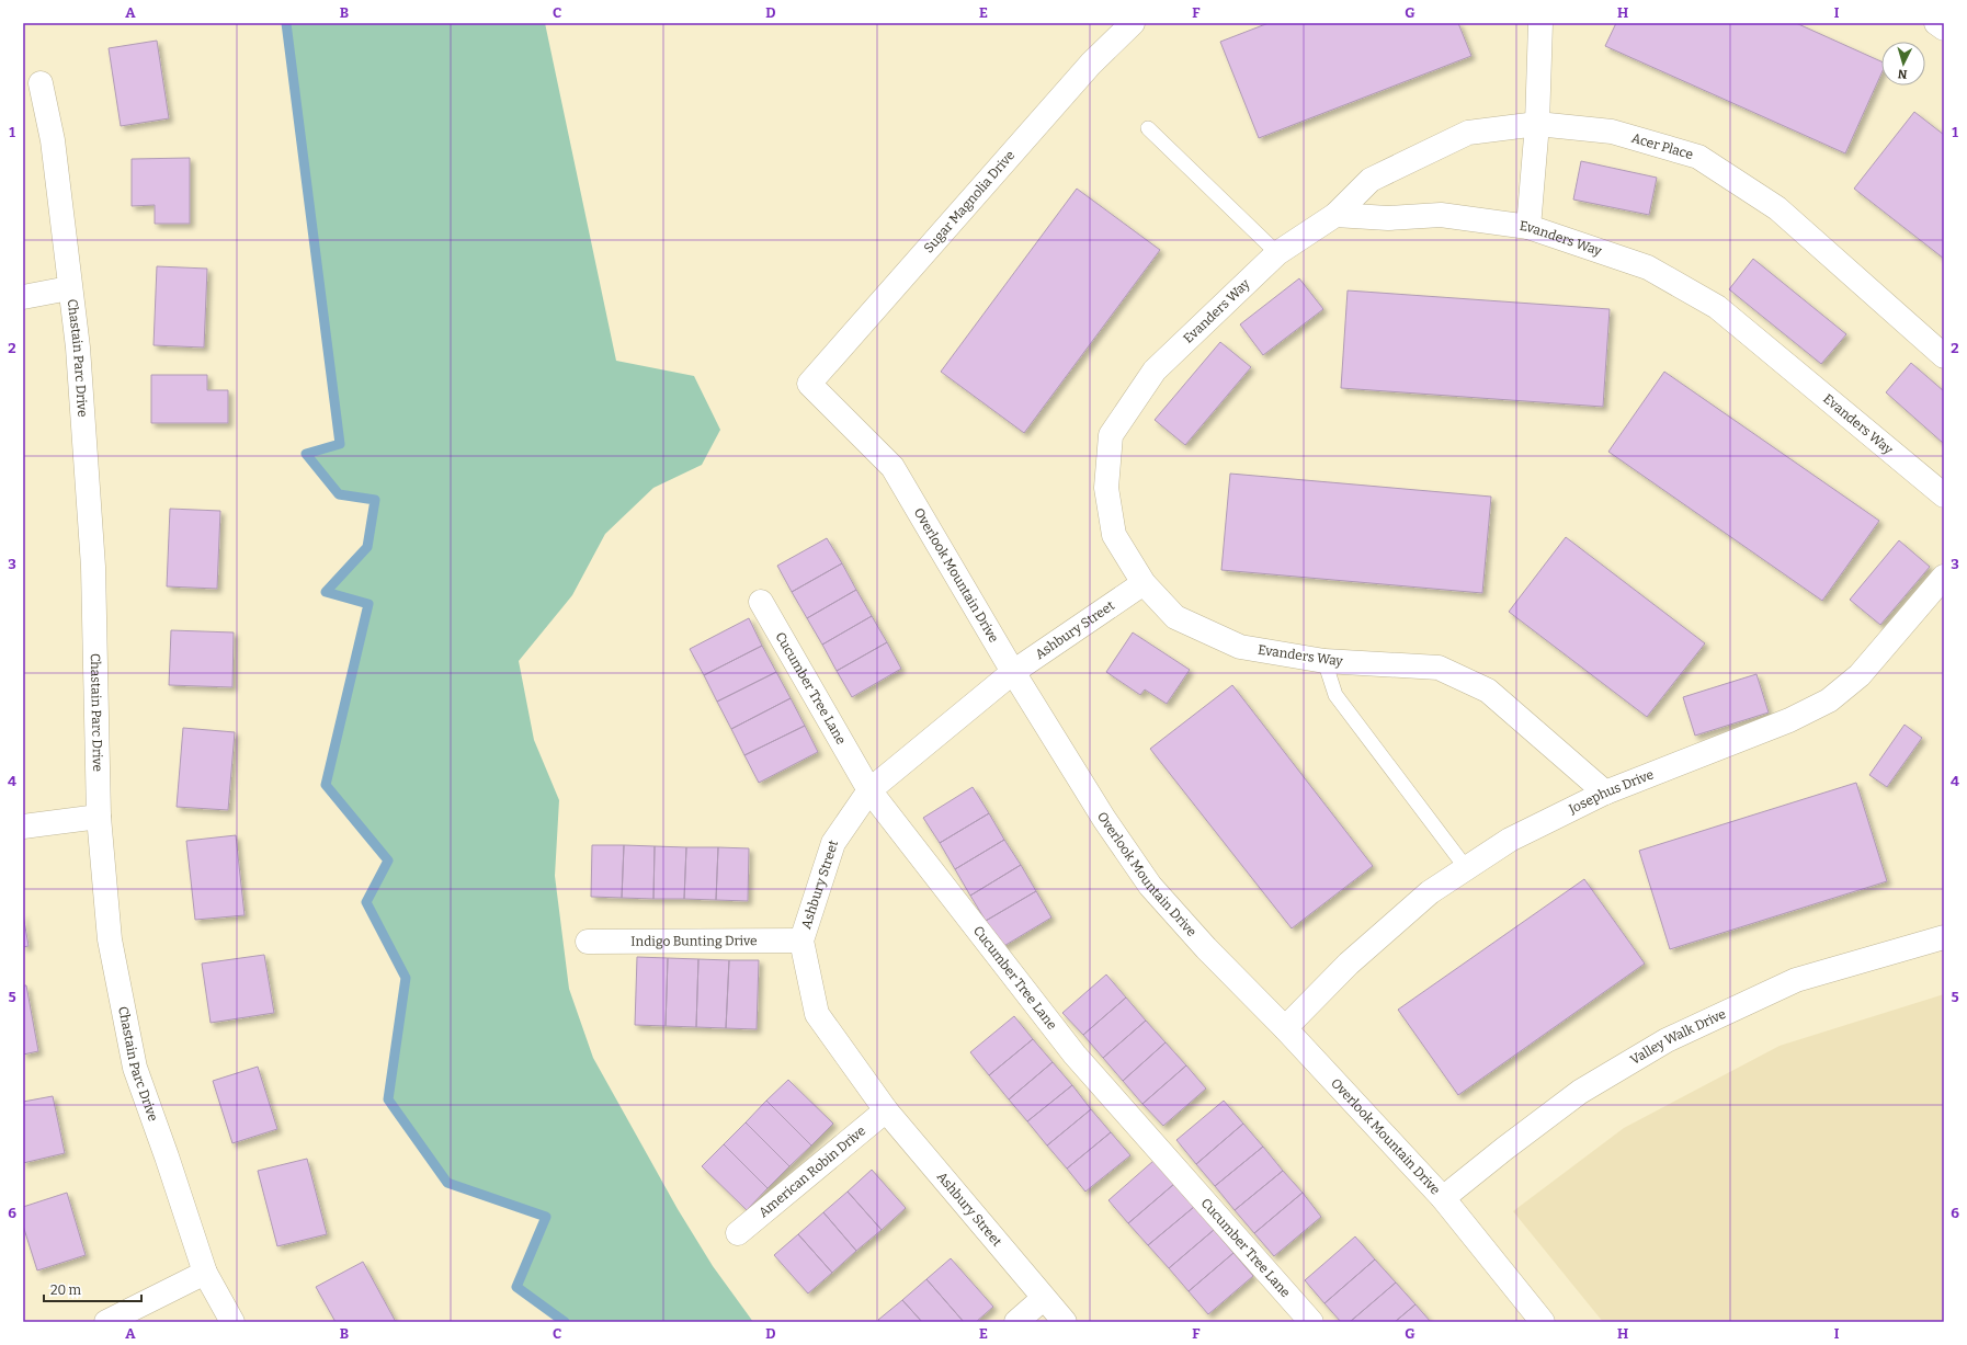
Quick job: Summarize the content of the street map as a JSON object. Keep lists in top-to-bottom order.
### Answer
{
  "streets": {
    "street": [
      "Acer Place",
      "Sugar Magnolia Drive",
      "Evanders Way",
      "Chastain Parc Drive",
      "Overlook Mountain Drive",
      "Ashbury Street",
      "Cucumber Tree Lane",
      "Josephus Drive",
      "Indigo Bunting Drive",
      "Valley Walk Drive",
      "American Robin Drive"
    ]
  },
  "crossings": [
    ["Acer Place", "Evanders Way"],
    ["Sugar Magnolia Drive", "Overlook Mountain Drive"],
    ["Evanders Way", "Ashbury Street"],
    ["Evanders Way", "Josephus Drive"],
    ["Overlook Mountain Drive", "Ashbury Street"],
    ["Overlook Mountain Drive", "Josephus Drive"],
    ["Overlook Mountain Drive", "Valley Walk Drive"],
    ["Ashbury Street", "Cucumber Tree Lane"],
    ["Ashbury Street", "Indigo Bunting Drive"],
    ["Ashbury Street", "American Robin Drive"]
  ],
  "scale_bar": "20 m",
  "north": "bottom",
  "grid": {
    "columns": [
      "A",
      "B",
      "C",
      "D",
      "E",
      "F",
      "G",
      "H",
      "I"
    ],
    "rows": [
      "1",
      "2",
      "3",
      "4",
      "5",
      "6"
    ]
  }
}
